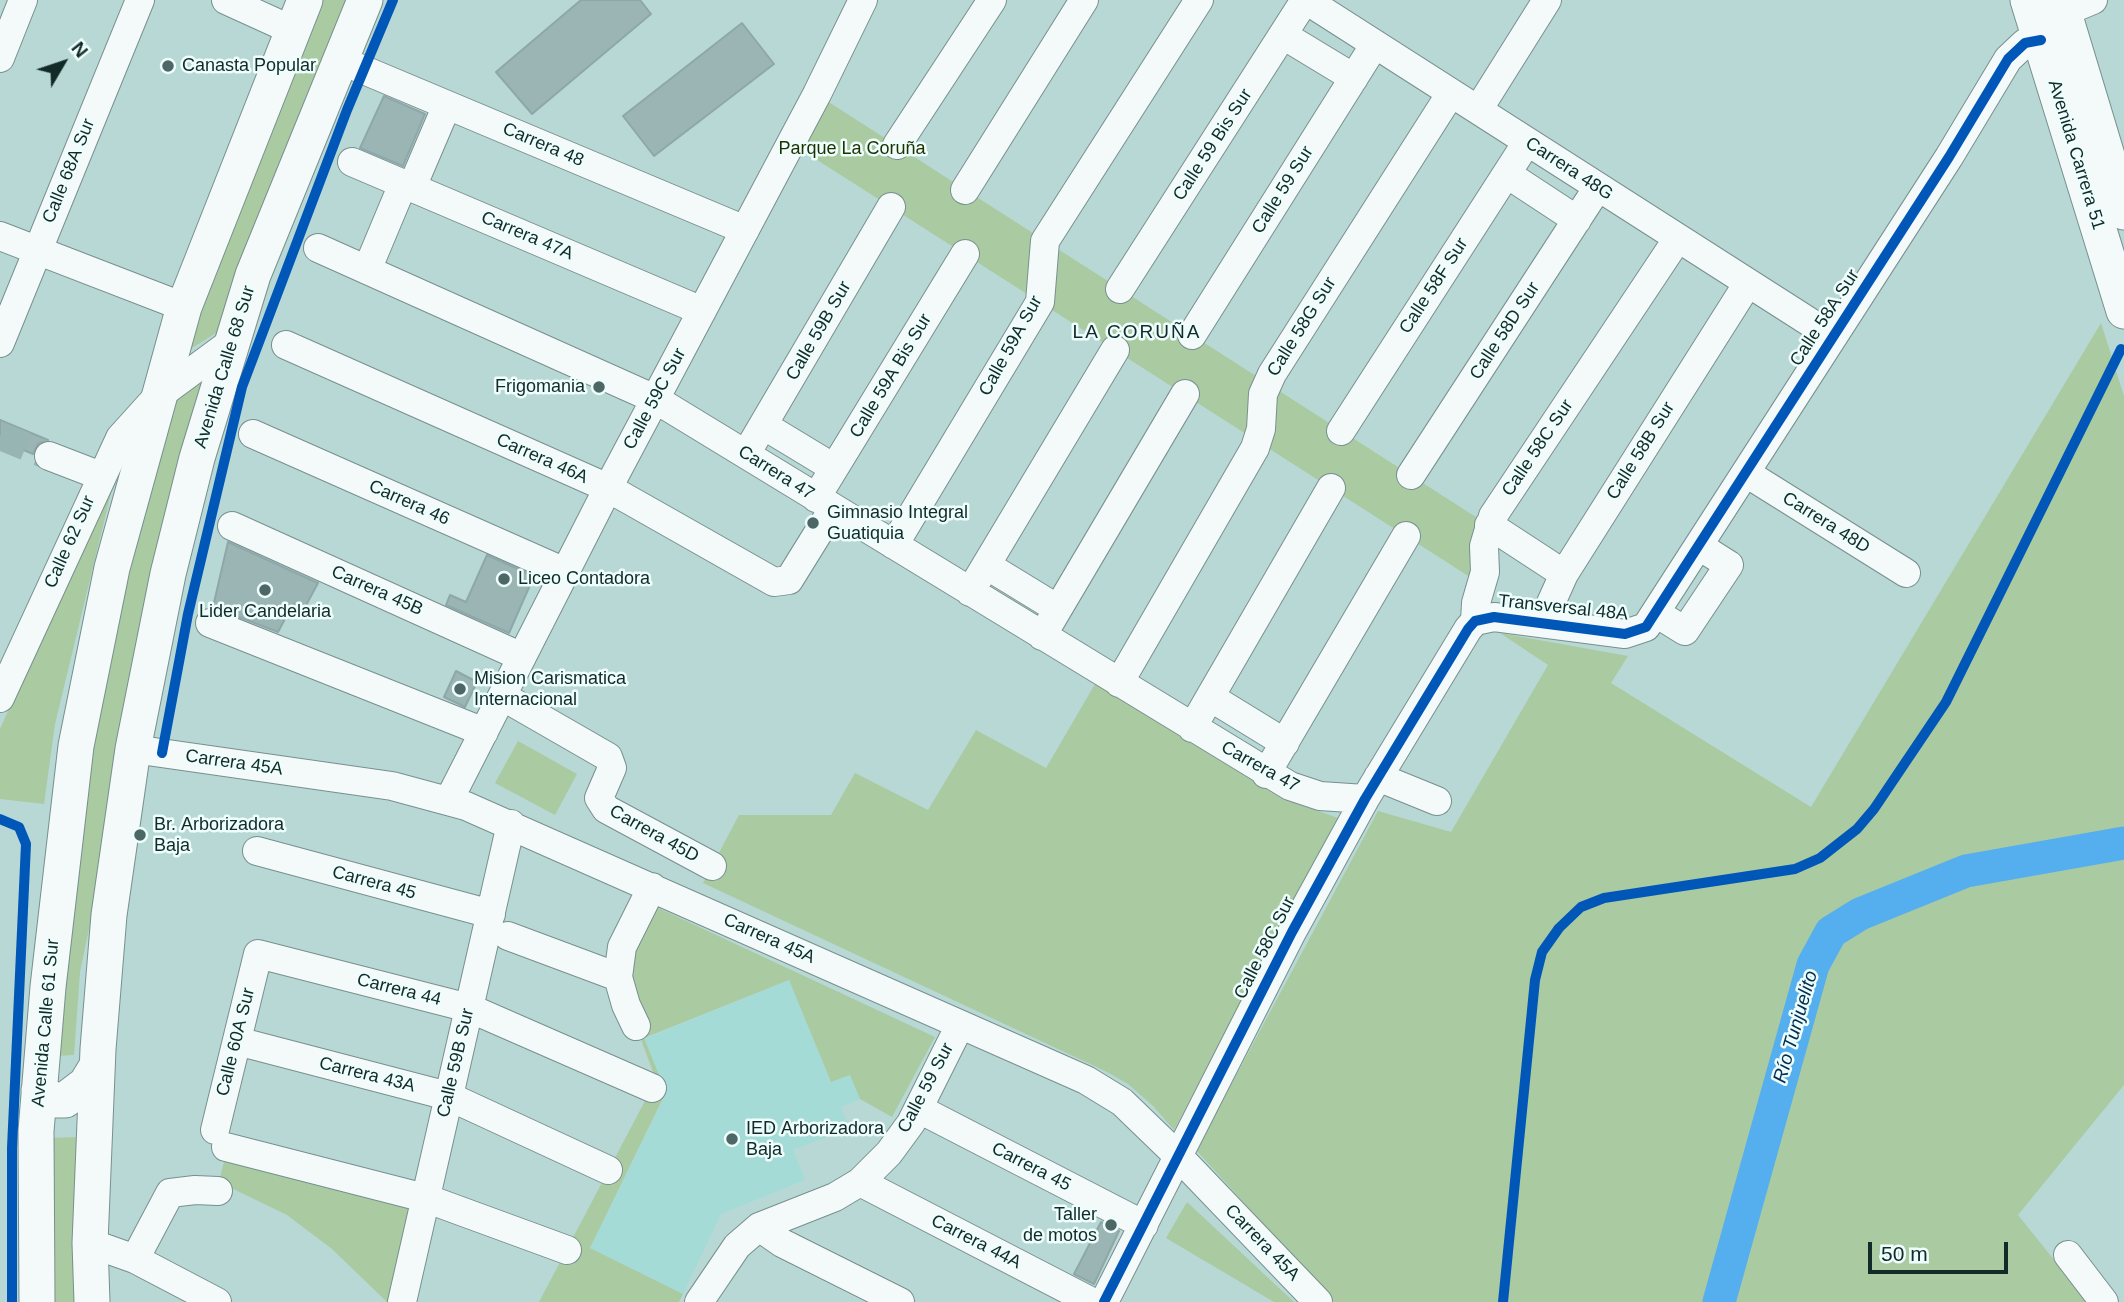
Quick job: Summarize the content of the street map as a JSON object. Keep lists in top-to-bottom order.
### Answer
{
  "streets": {
    "main road": ["Avenida Carrera 51", "Avenida Calle 68 Sur", "Avenida Calle 61 Sur"],
    "street": [
      "Carrera 48",
      "Calle 59 Bis Sur",
      "Carrera 48G",
      "Calle 68A Sur",
      "Calle 59 Sur",
      "Carrera 47A",
      "Calle 58F Sur",
      "Calle 58A Sur",
      "Calle 58G Sur",
      "Calle 59B Sur",
      "Calle 58D Sur",
      "Calle 59A Sur",
      "Calle 59A Bis Sur",
      "Calle 59C Sur",
      "Calle 58C Sur",
      "Calle 58B Sur",
      "Carrera 46A",
      "Carrera 47",
      "Carrera 46",
      "Carrera 48D",
      "Calle 62 Sur",
      "Carrera 45B",
      "Transversal 48A",
      "Carrera 45A",
      "Carrera 45D",
      "Carrera 45",
      "Carrera 44",
      "Calle 60A Sur",
      "Carrera 43A",
      "Carrera 44A"
    ]
  },
  "crossings": [
    ["Carrera 48", "Avenida Calle 68 Sur"],
    ["Carrera 48", "Calle 59C Sur"],
    ["Calle 59 Bis Sur", "Carrera 48G"],
    ["Avenida Carrera 51", "Calle 58A Sur"],
    ["Carrera 48G", "Calle 59 Sur"],
    ["Carrera 48G", "Calle 58F Sur"],
    ["Carrera 48G", "Calle 58A Sur"],
    ["Carrera 48G", "Calle 58G Sur"],
    ["Carrera 48G", "Calle 58D Sur"],
    ["Carrera 48G", "Calle 58C Sur"],
    ["Carrera 48G", "Calle 58B Sur"],
    ["Calle 59 Sur", "Carrera 45A"],
    ["Calle 59 Sur", "Carrera 45"],
    ["Calle 59 Sur", "Carrera 44A"],
    ["Carrera 47A", "Calle 59C Sur"],
    ["Calle 58A Sur", "Carrera 48D"],
    ["Calle 58A Sur", "Transversal 48A"],
    ["Calle 58G Sur", "Carrera 47"],
    ["Calle 59B Sur", "Carrera 47"],
    ["Calle 59B Sur", "Carrera 45A"],
    ["Calle 59B Sur", "Carrera 45"],
    ["Calle 59B Sur", "Carrera 44"],
    ["Calle 59B Sur", "Calle 60A Sur"],
    ["Calle 59B Sur", "Carrera 43A"],
    ["Calle 59A Sur", "Carrera 47"],
    ["Avenida Calle 68 Sur", "Calle 62 Sur"],
    ["Avenida Calle 68 Sur", "Carrera 45A"],
    ["Calle 59A Bis Sur", "Carrera 46A"],
    ["Calle 59A Bis Sur", "Carrera 47"],
    ["Calle 59C Sur", "Carrera 46A"],
    ["Calle 59C Sur", "Carrera 47"],
    ["Calle 59C Sur", "Carrera 46"],
    ["Calle 59C Sur", "Carrera 45B"],
    ["Calle 59C Sur", "Carrera 45A"],
    ["Calle 59C Sur", "Carrera 45D"],
    ["Calle 58C Sur", "Carrera 47"],
    ["Calle 58C Sur", "Transversal 48A"],
    ["Calle 58C Sur", "Carrera 45A"],
    ["Calle 58C Sur", "Carrera 45"],
    ["Calle 58B Sur", "Transversal 48A"],
    ["Calle 62 Sur", "Avenida Calle 61 Sur"],
    ["Carrera 44", "Calle 60A Sur"],
    ["Calle 60A Sur", "Carrera 43A"]
  ],
  "districts": ["LA CORUÑA"],
  "water": ["Río Tunjuelito"],
  "parks": ["Parque La Coruña"],
  "places": [
    "Canasta Popular",
    "Frigomania",
    "Gimnasio Integral Guatiquia",
    "Liceo Contadora",
    "Lider Candelaria",
    "Mision Carismatica Internacional",
    "Br. Arborizadora Baja",
    "IED Arborizadora Baja",
    "Taller de motos"
  ],
  "scale_bar": "50 m",
  "north": "top right"
}
